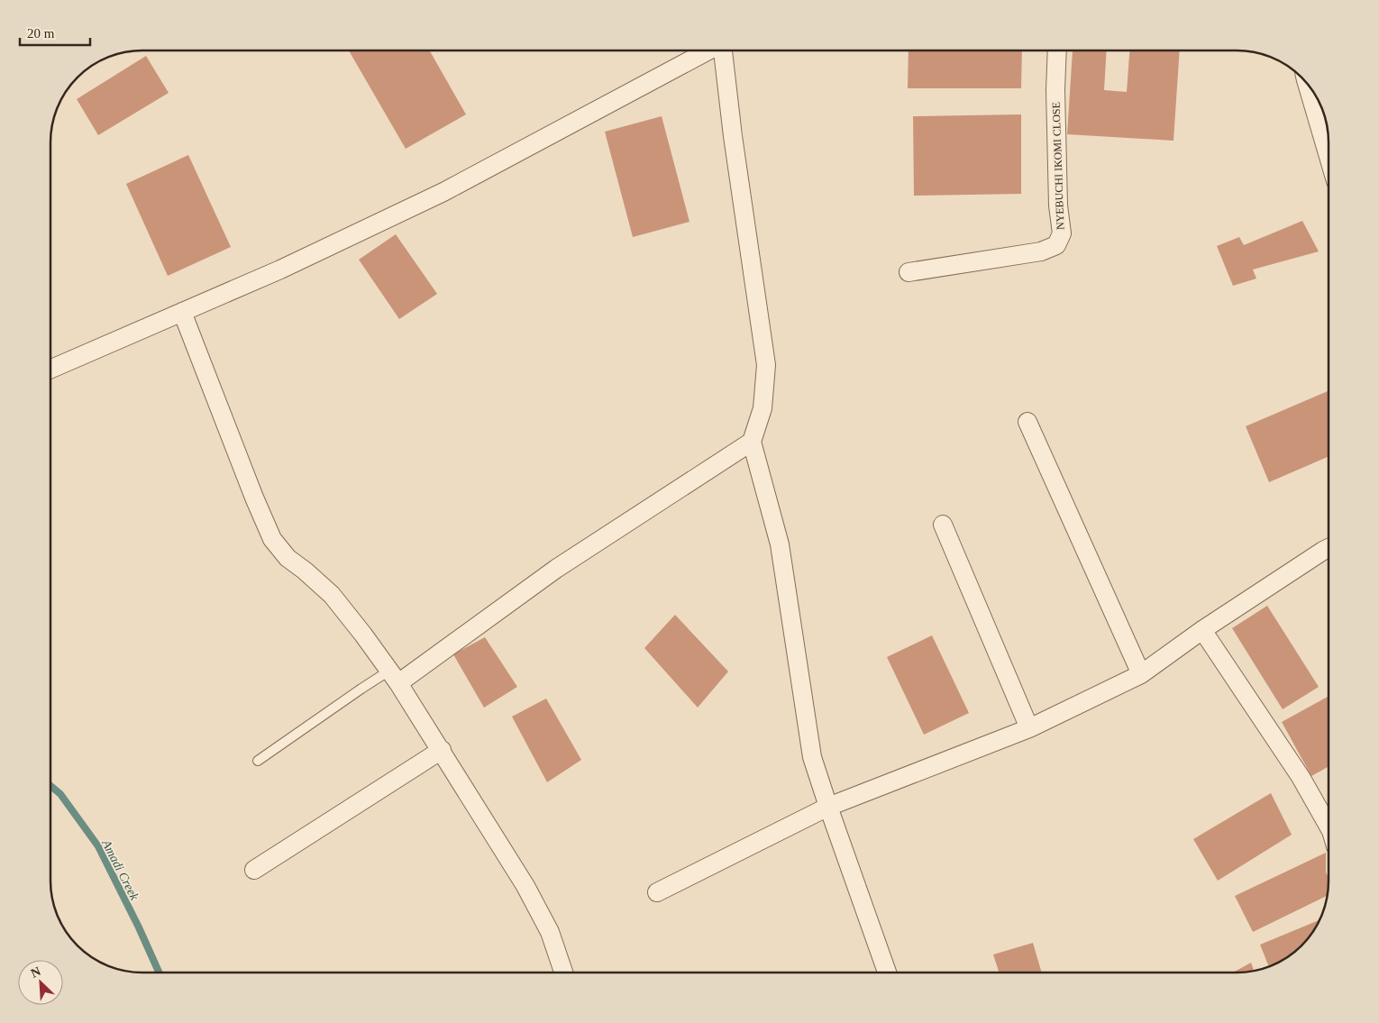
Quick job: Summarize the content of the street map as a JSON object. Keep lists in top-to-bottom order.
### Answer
{
  "streets": {
    "street": ["NYEBUCHI IKOMI CLOSE"]
  },
  "water": ["Amadi Creek"],
  "scale_bar": "20 m",
  "north": "top left"
}
